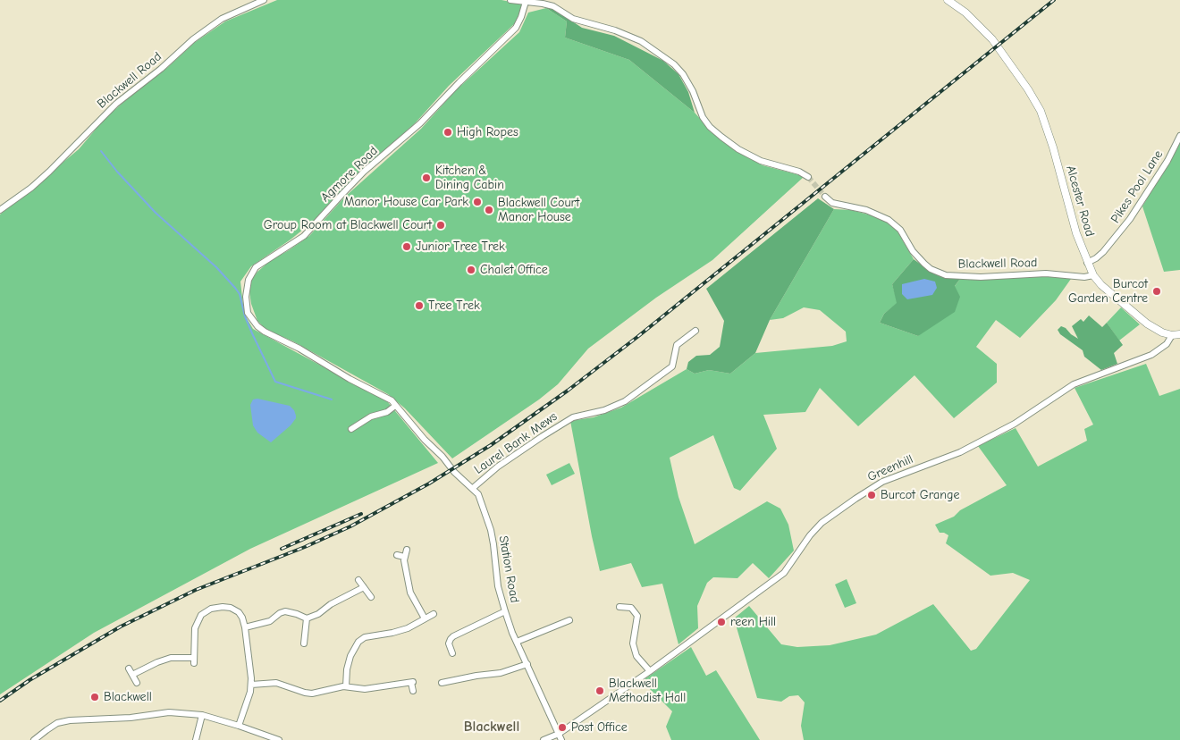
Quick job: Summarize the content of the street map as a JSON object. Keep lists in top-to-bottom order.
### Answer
{
  "streets": {
    "main road": ["Alcester Road"],
    "street": [
      "Blackwell Road",
      "Agmore Road",
      "Pikes Pool Lane",
      "Laurel Bank Mews",
      "Greenhill",
      "Station Road"
    ]
  },
  "crossings": [
    ["Blackwell Road", "Alcester Road"],
    ["Agmore Road", "Station Road"],
    ["Pikes Pool Lane", "Alcester Road"],
    ["Alcester Road", "Greenhill"],
    ["Laurel Bank Mews", "Station Road"],
    ["Greenhill", "Station Road"]
  ],
  "districts": ["Blackwell"],
  "places": [
    "High Ropes",
    "Kitchen & Dining Cabin",
    "Manor House Car Park",
    "Blackwell Court Manor House",
    "Group Room at Blackwell Court",
    "Junior Tree Trek",
    "Chalet Office",
    "Burcot Garden Centre",
    "Tree Trek",
    "Burcot Grange",
    "reen Hill",
    "Blackwell Methodist Hall",
    "Blackwell",
    "Post Office"
  ]
}
